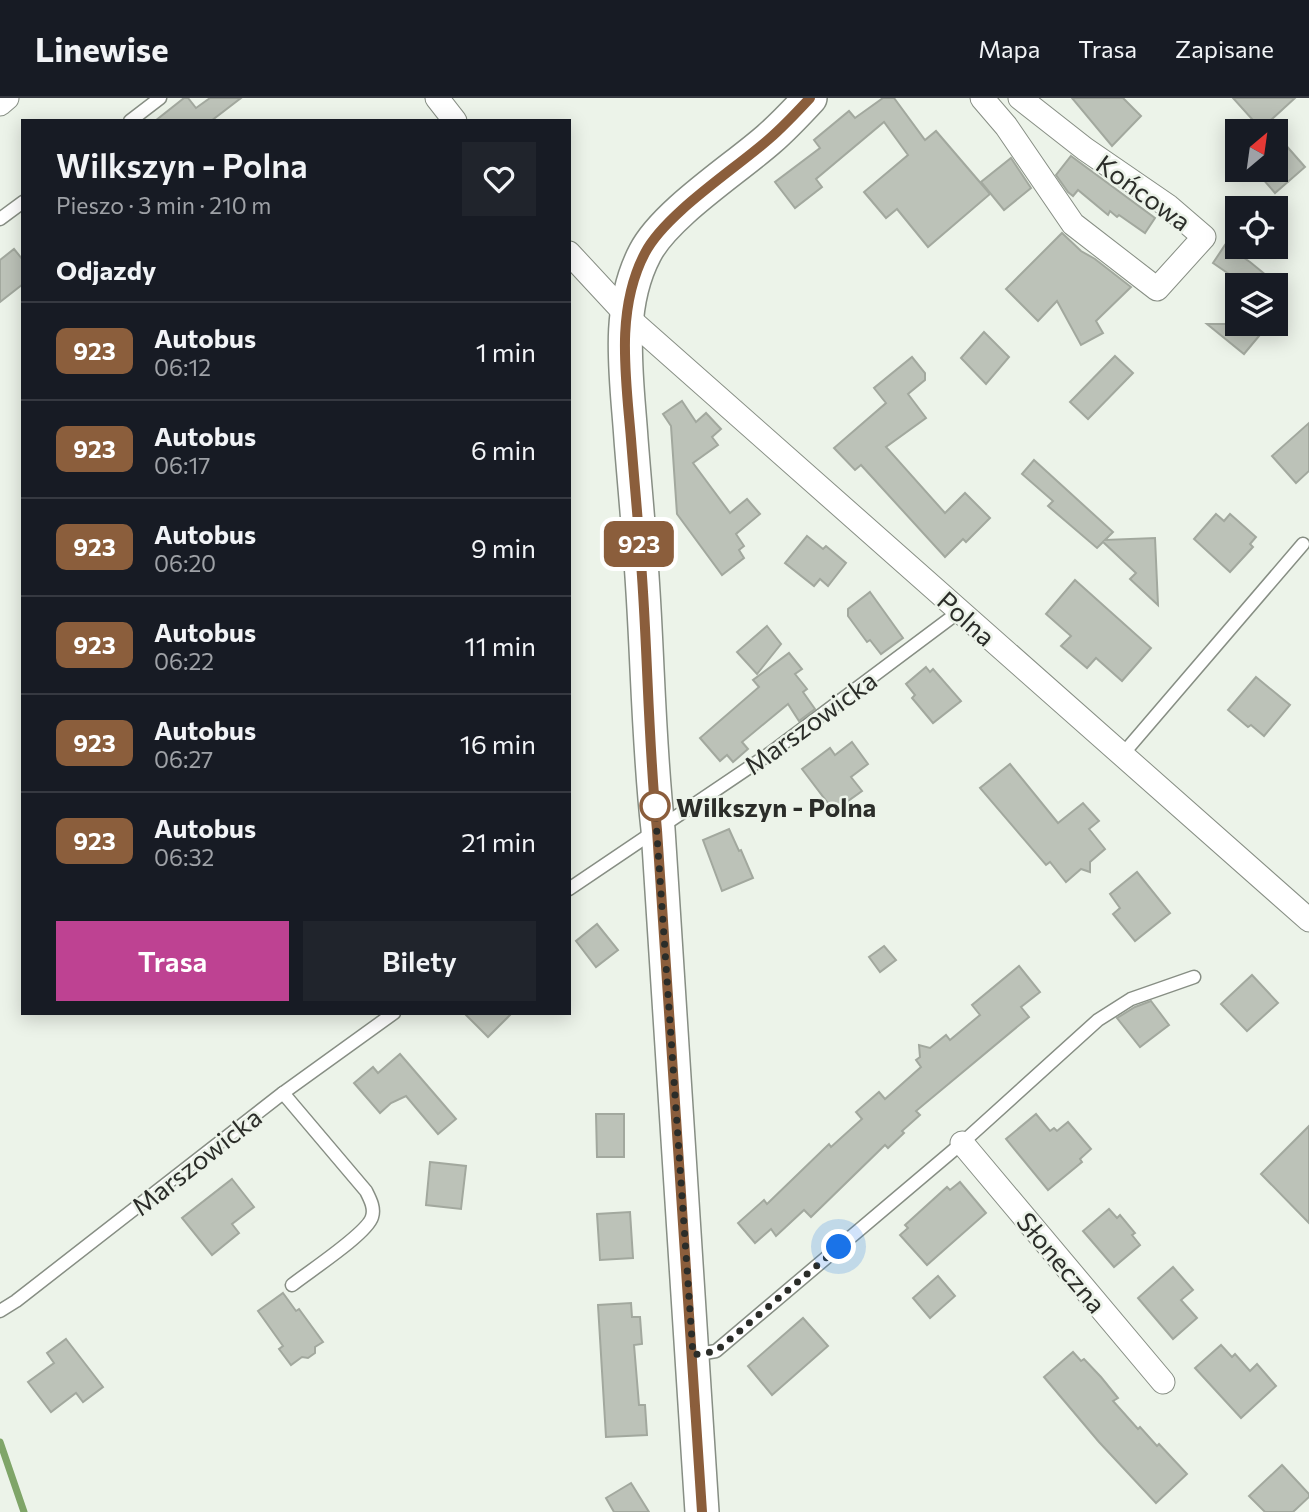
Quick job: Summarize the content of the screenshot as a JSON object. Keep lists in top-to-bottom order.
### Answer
{
  "streets": {
    "street": ["Końcowa", "Polna", "Słoneczna"],
    "lane": ["Marszowicka"]
  },
  "crossings": [
    ["Polna", "Marszowicka"]
  ],
  "places": ["Wilkszyn - Polna"],
  "lines": ["bus line 923"],
  "north": "top right",
  "page": {
    "header": "Linewise",
    "nav": ["Mapa", "Trasa", "Zapisane"],
    "on_map": "923",
    "heading": [
      ["Wilkszyn - Polna", "Pieszo · 3 min · 210 m"],
      "Odjazdy"
    ],
    "list": [
      {
        "mark": "923",
        "name": "Autobus",
        "note": "06:12",
        "value": "1 min"
      },
      {
        "mark": "923",
        "name": "Autobus",
        "note": "06:17",
        "value": "6 min"
      },
      {
        "mark": "923",
        "name": "Autobus",
        "note": "06:20",
        "value": "9 min"
      },
      {
        "mark": "923",
        "name": "Autobus",
        "note": "06:22",
        "value": "11 min"
      },
      {
        "mark": "923",
        "name": "Autobus",
        "note": "06:27",
        "value": "16 min"
      },
      {
        "mark": "923",
        "name": "Autobus",
        "note": "06:32",
        "value": "21 min"
      }
    ],
    "buttons": ["Trasa", "Bilety"]
  }
}
